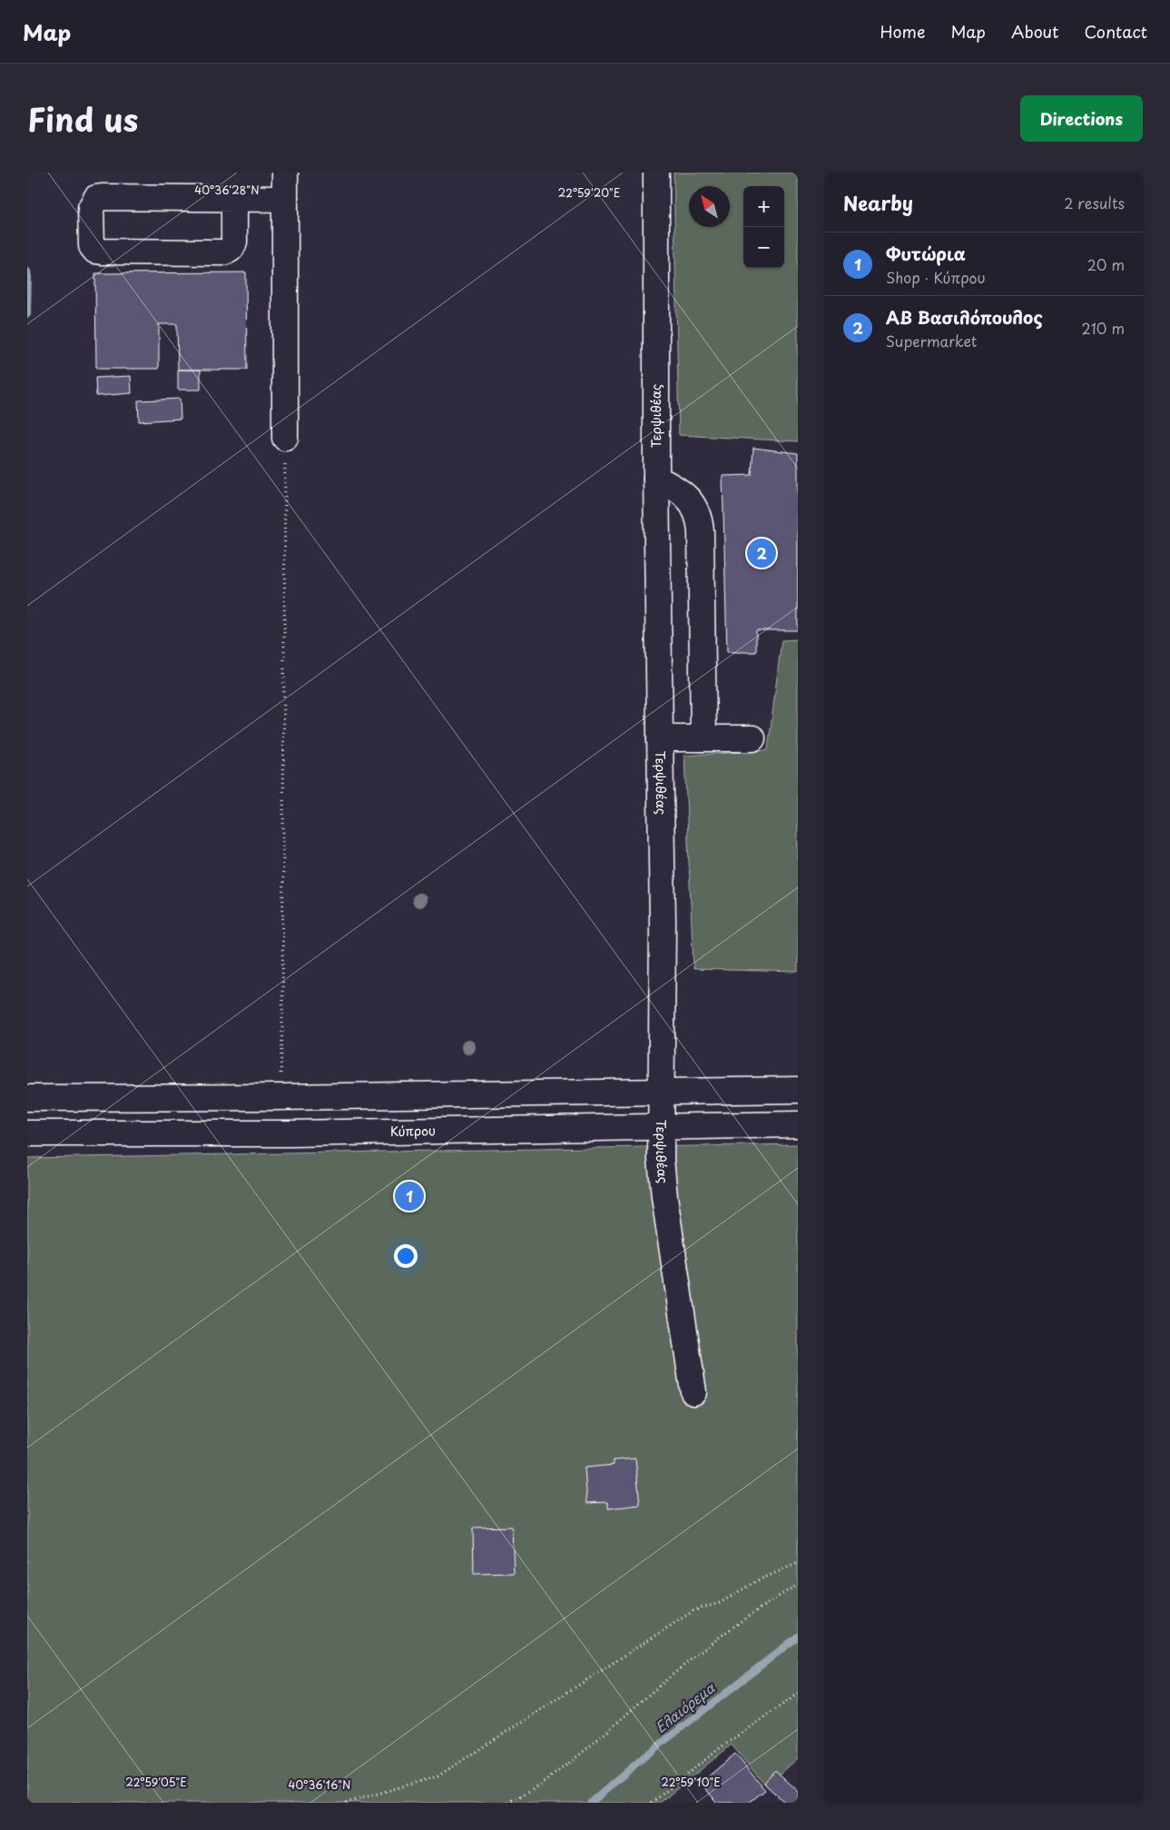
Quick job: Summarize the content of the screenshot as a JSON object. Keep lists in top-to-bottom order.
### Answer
{
  "streets": {
    "street": ["Τερψιθέας", "Κύπρου"]
  },
  "crossings": [
    ["Τερψιθέας", "Κύπρου"]
  ],
  "water": ["Ελαιόρεμα"],
  "north": "top left",
  "page": {
    "header": "Map",
    "nav": [
      "Home",
      "Map",
      "About",
      "Contact"
    ],
    "title": "Find us",
    "buttons": "Directions",
    "heading": ["Nearby", "2 results"],
    "map_buttons": ["+", "−"],
    "list": [
      {
        "mark": "1",
        "name": "Φυτώρια",
        "note": "Shop · Κύπρου",
        "value": "20 m"
      },
      {
        "mark": "2",
        "name": "ΑΒ Βασιλόπουλος",
        "note": "Supermarket",
        "value": "210 m"
      }
    ],
    "pins": ["2", "1"]
  },
  "coordinates": [
    "40°36'28\"N",
    "22°59'20\"E",
    "22°59'05\"E",
    "22°59'10\"E",
    "40°36'16\"N"
  ]
}
